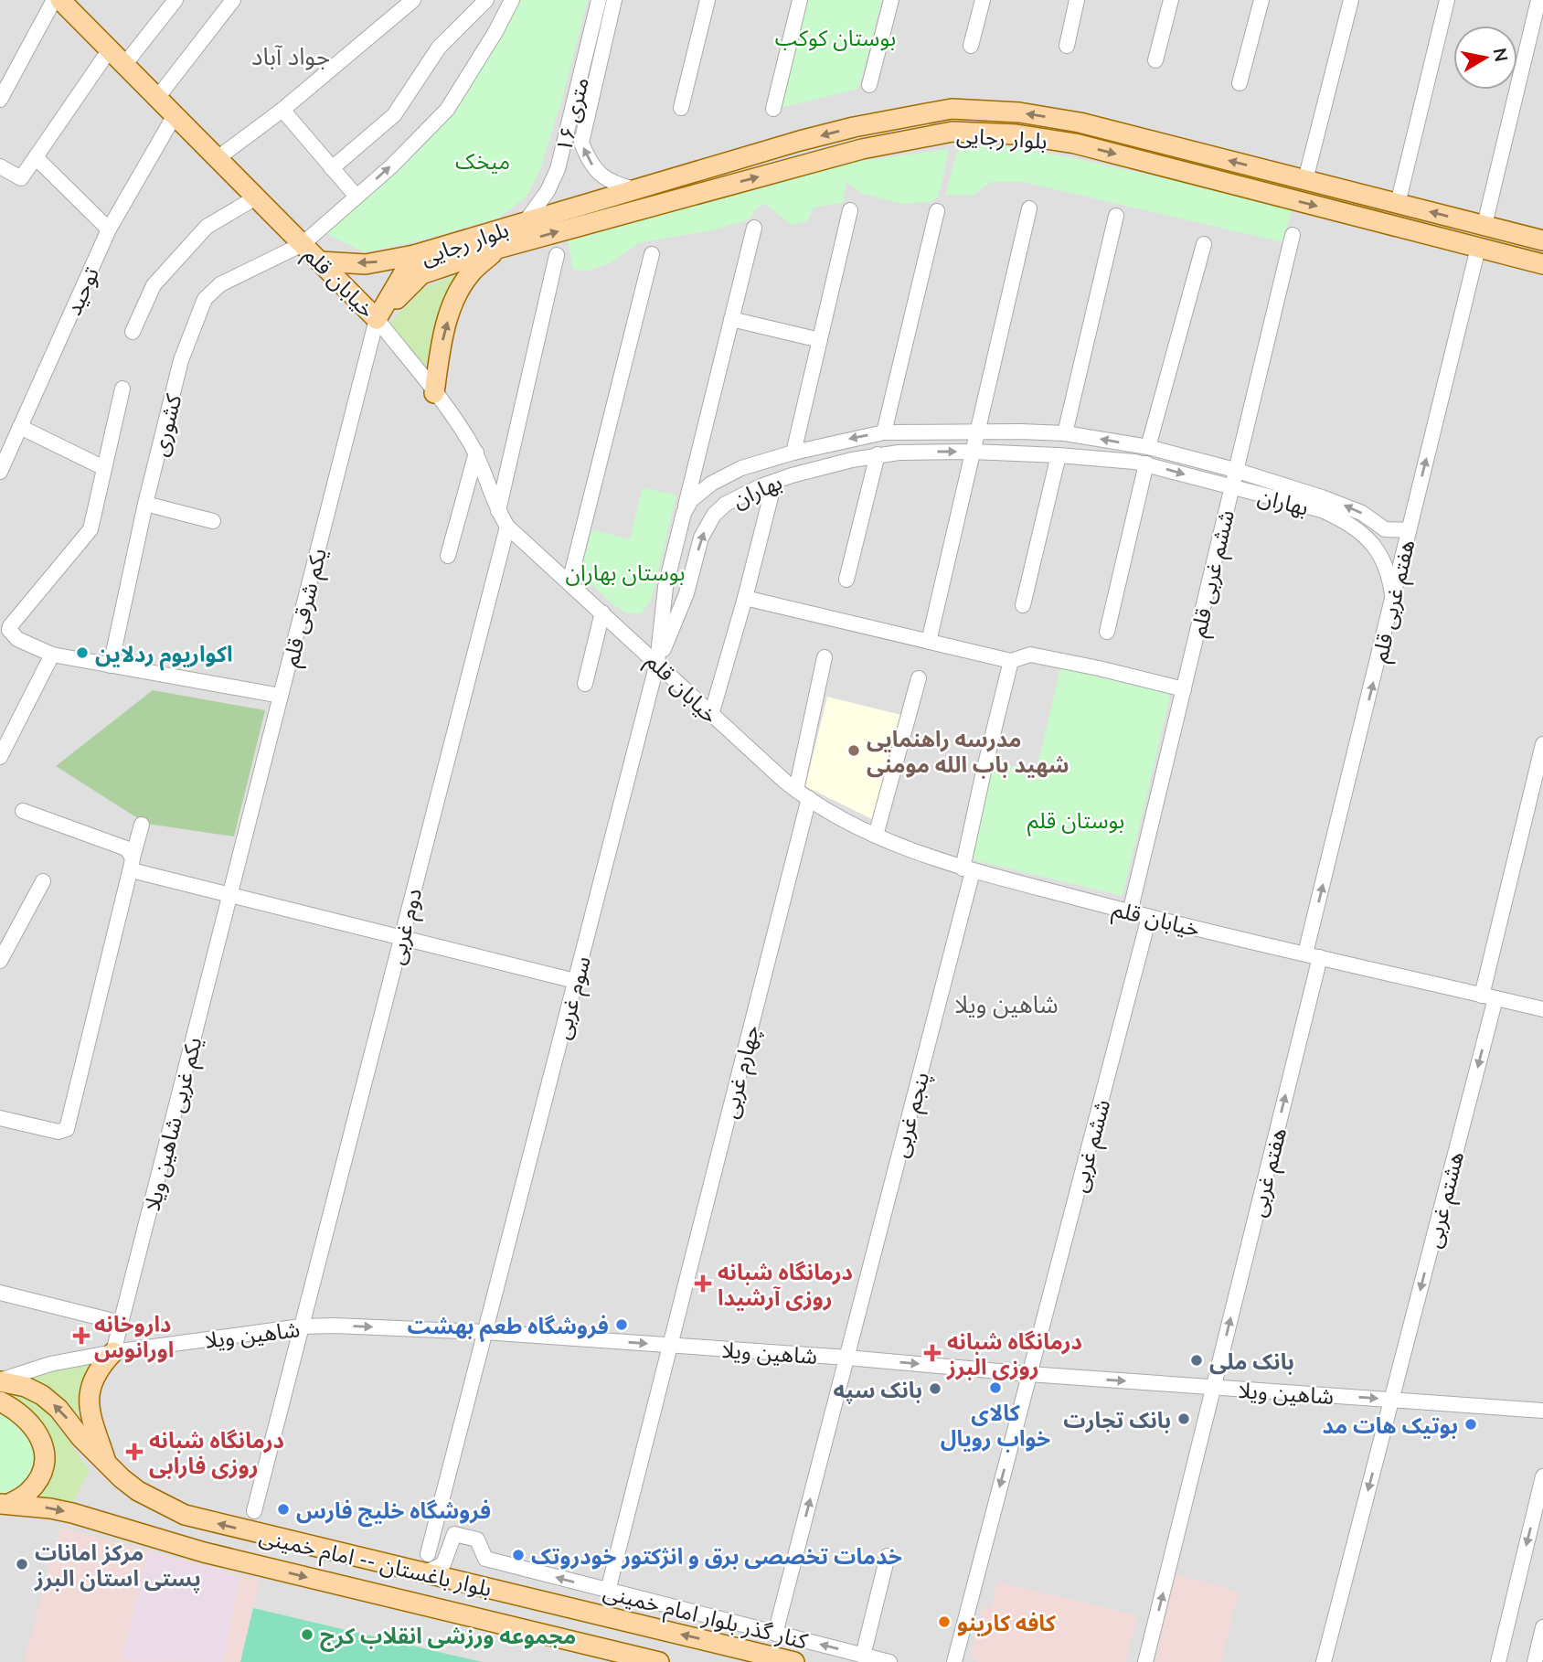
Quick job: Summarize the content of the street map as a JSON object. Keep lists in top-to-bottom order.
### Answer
{
  "streets": {
    "main road": ["بلوار رجایی", "خیابان قلم", "بلوار باغستان -- امام خمینی"],
    "street": [
      "۱۶ متری",
      "توحید",
      "کشوری",
      "بهاران",
      "ششم غربی قلم",
      "هفتم غربی قلم",
      "یکم شرقی قلم",
      "دوم غربی",
      "سوم غربی",
      "چهارم غربی",
      "پنجم غربی",
      "یکم غربی شاهین ویلا",
      "ششم غربی",
      "هفتم غربی",
      "هشتم غربی",
      "شاهین ویلا",
      "کنار گذر بلوار امام خمینی"
    ]
  },
  "crossings": [
    ["۱۶ متری", "بلوار رجایی"],
    ["بلوار رجایی", "خیابان قلم"],
    ["بلوار رجایی", "هفتم غربی قلم"],
    ["بلوار رجایی", "یکم شرقی قلم"],
    ["خیابان قلم", "توحید"],
    ["خیابان قلم", "کشوری"],
    ["خیابان قلم", "بهاران"],
    ["خیابان قلم", "ششم غربی قلم"],
    ["خیابان قلم", "هفتم غربی قلم"],
    ["خیابان قلم", "یکم شرقی قلم"],
    ["خیابان قلم", "دوم غربی"],
    ["خیابان قلم", "سوم غربی"],
    ["خیابان قلم", "چهارم غربی"],
    ["خیابان قلم", "پنجم غربی"],
    ["خیابان قلم", "ششم غربی"],
    ["خیابان قلم", "هفتم غربی"],
    ["خیابان قلم", "هشتم غربی"],
    ["بهاران", "ششم غربی قلم"],
    ["بهاران", "هفتم غربی قلم"],
    ["بهاران", "سوم غربی"],
    ["هفتم غربی قلم", "هفتم غربی"],
    ["یکم شرقی قلم", "یکم غربی شاهین ویلا"],
    ["دوم غربی", "شاهین ویلا"],
    ["سوم غربی", "شاهین ویلا"],
    ["چهارم غربی", "شاهین ویلا"],
    ["چهارم غربی", "کنار گذر بلوار امام خمینی"],
    ["پنجم غربی", "شاهین ویلا"],
    ["پنجم غربی", "کنار گذر بلوار امام خمینی"],
    ["یکم غربی شاهین ویلا", "شاهین ویلا"],
    ["ششم غربی", "شاهین ویلا"],
    ["هفتم غربی", "شاهین ویلا"],
    ["هشتم غربی", "شاهین ویلا"],
    ["شاهین ویلا", "بلوار باغستان -- امام خمینی"],
    ["بلوار باغستان -- امام خمینی", "کنار گذر بلوار امام خمینی"]
  ],
  "one_way": [
    "هفتم غربی قلم",
    "ششم غربی",
    "هفتم غربی",
    "هشتم غربی",
    "شاهین ویلا",
    "کنار گذر بلوار امام خمینی"
  ],
  "districts": ["جواد آباد", "شاهین ویلا"],
  "parks": [
    "بوستان کوکب",
    "میخک",
    "بوستان بهاران",
    "بوستان قلم"
  ],
  "places": {
    "other": [
      "اکواریوم ردلاین",
      "مدرسه راهنمایی شهید باب الله مومنی",
      "فروشگاه طعم بهشت",
      "بانک ملی",
      "کالای خواب رویال",
      "بانک سپه",
      "بانک تجارت",
      "بوتیک هات مد",
      "فروشگاه خلیج فارس",
      "خدمات تخصصی برق و انژکتور خودروتک",
      "مرکز امانات پستی استان البرز",
      "کافه کارینو",
      "مجموعه ورزشی انقلاب کرج"
    ],
    "health": [
      "درمانگاه شبانه روزی آرشیدا",
      "داروخانه اورانوس",
      "درمانگاه شبانه روزی البرز",
      "درمانگاه شبانه روزی فارابی"
    ]
  },
  "north": "right"
}
